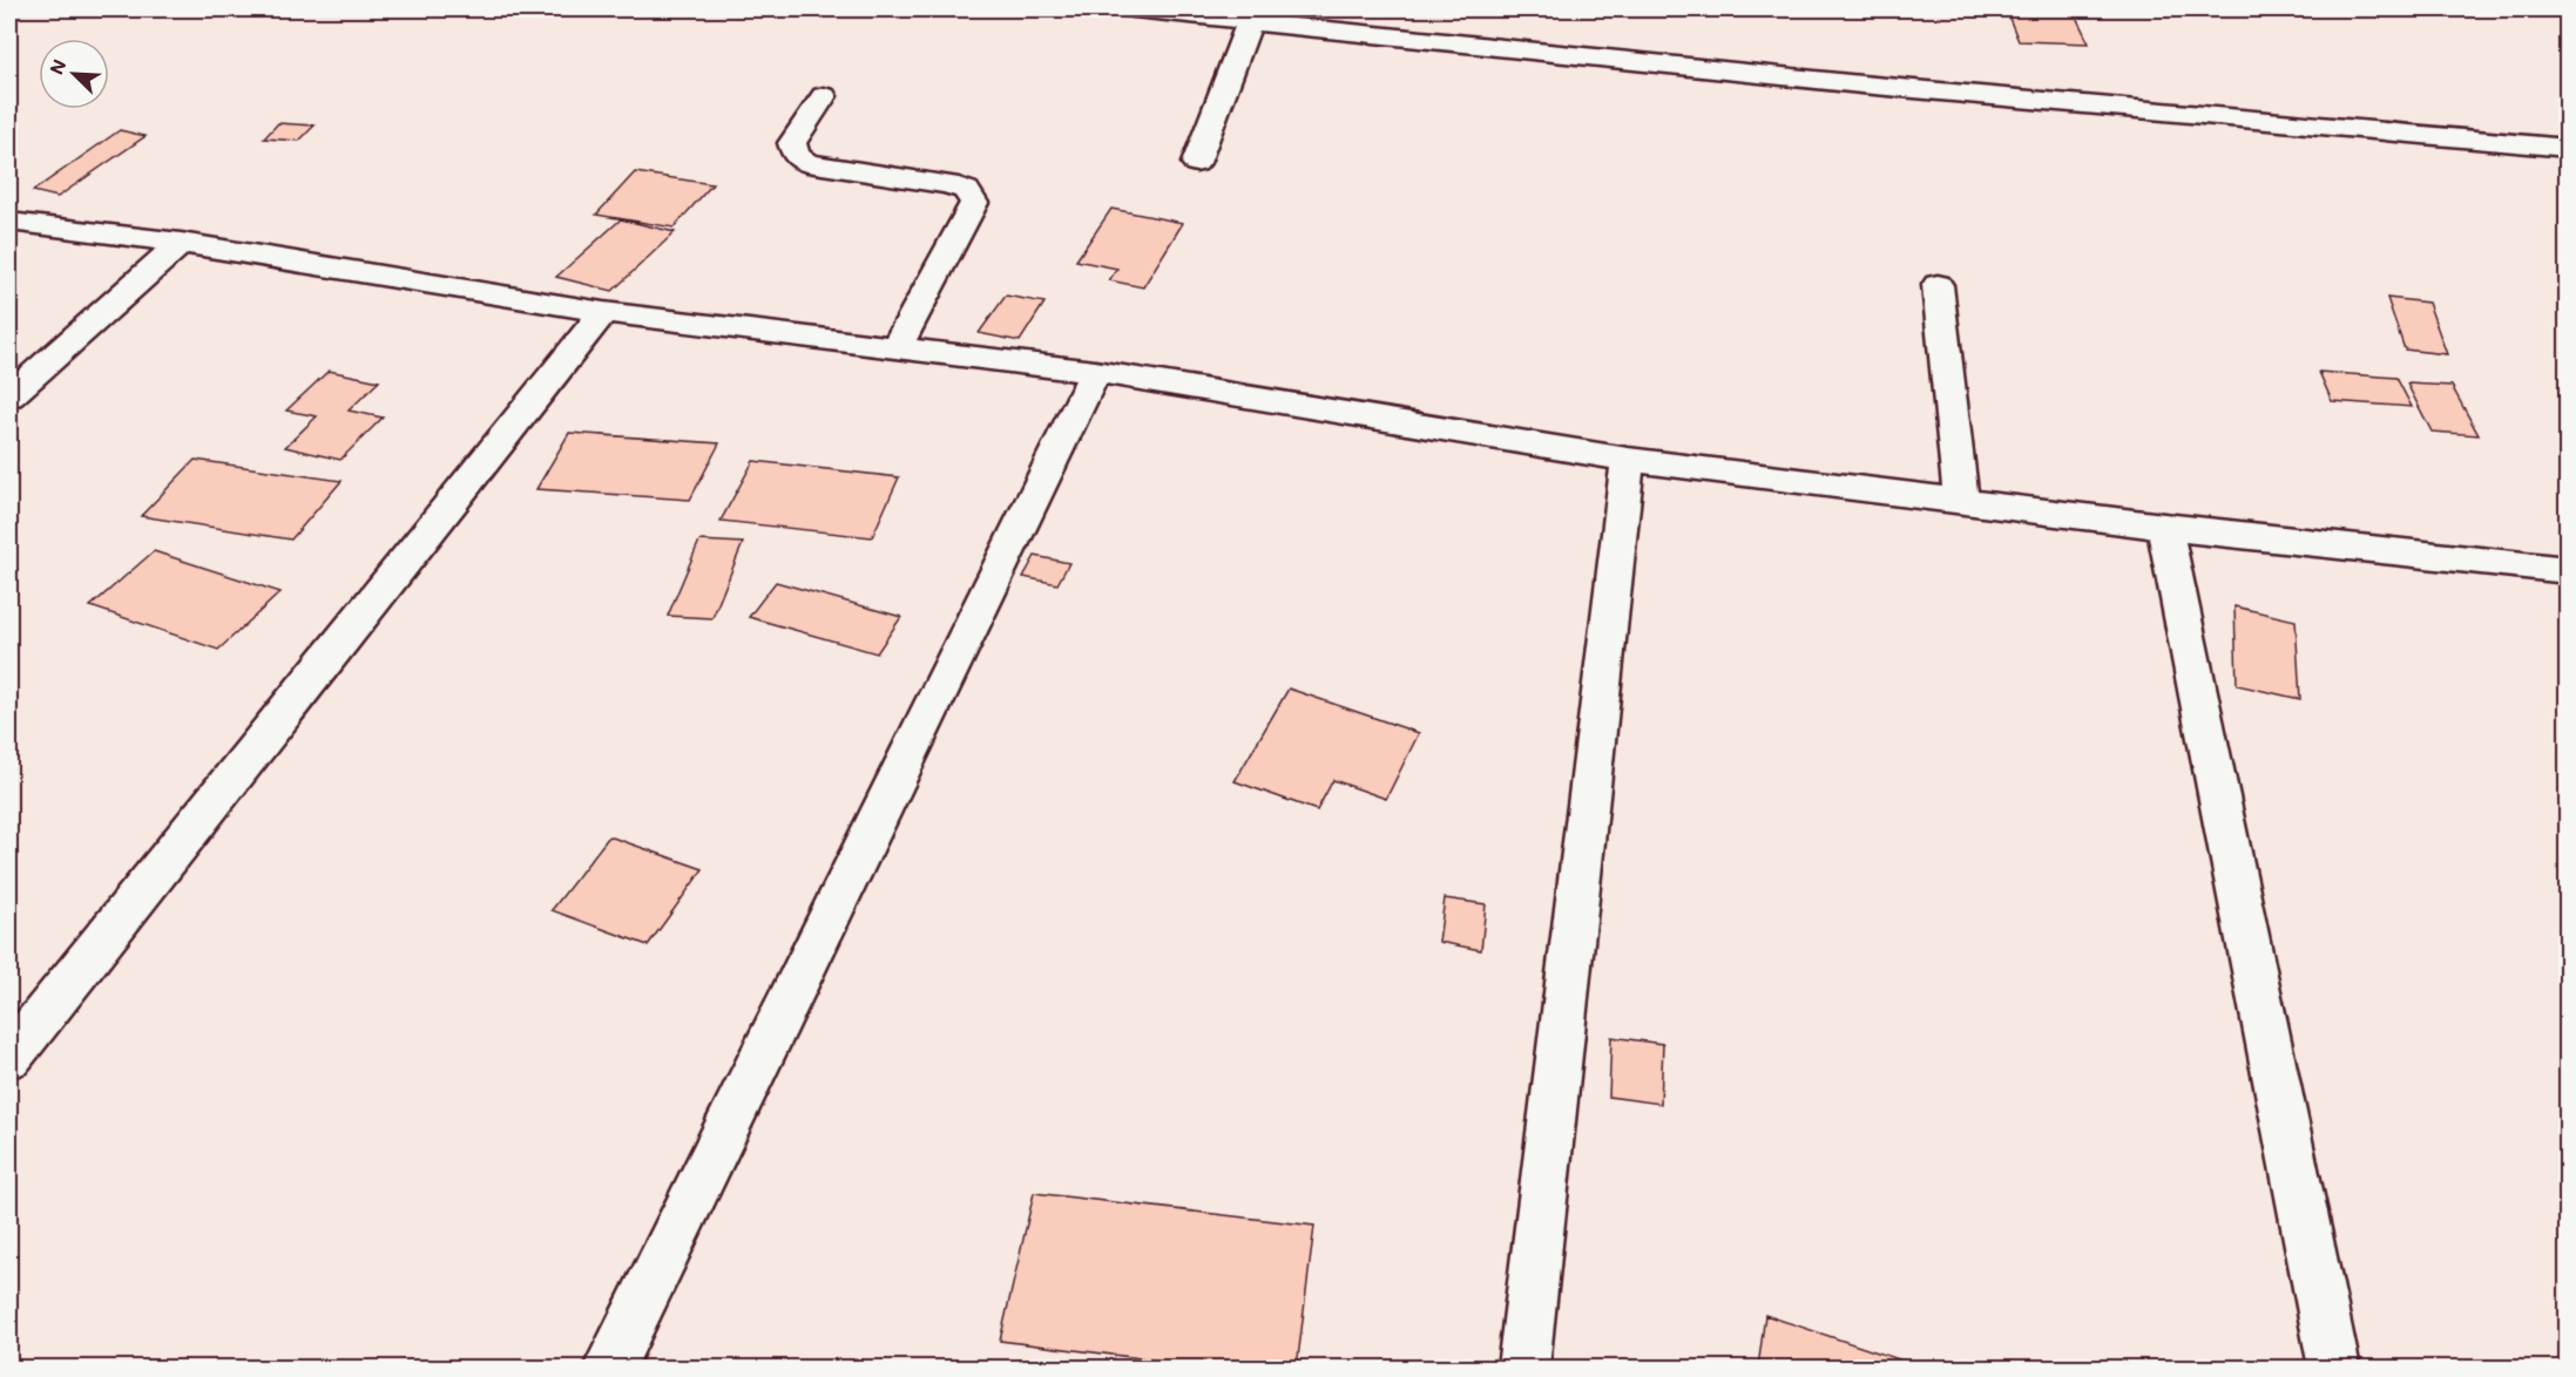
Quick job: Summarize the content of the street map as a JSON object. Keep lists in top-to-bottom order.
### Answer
{
  "north": "top left"
}
